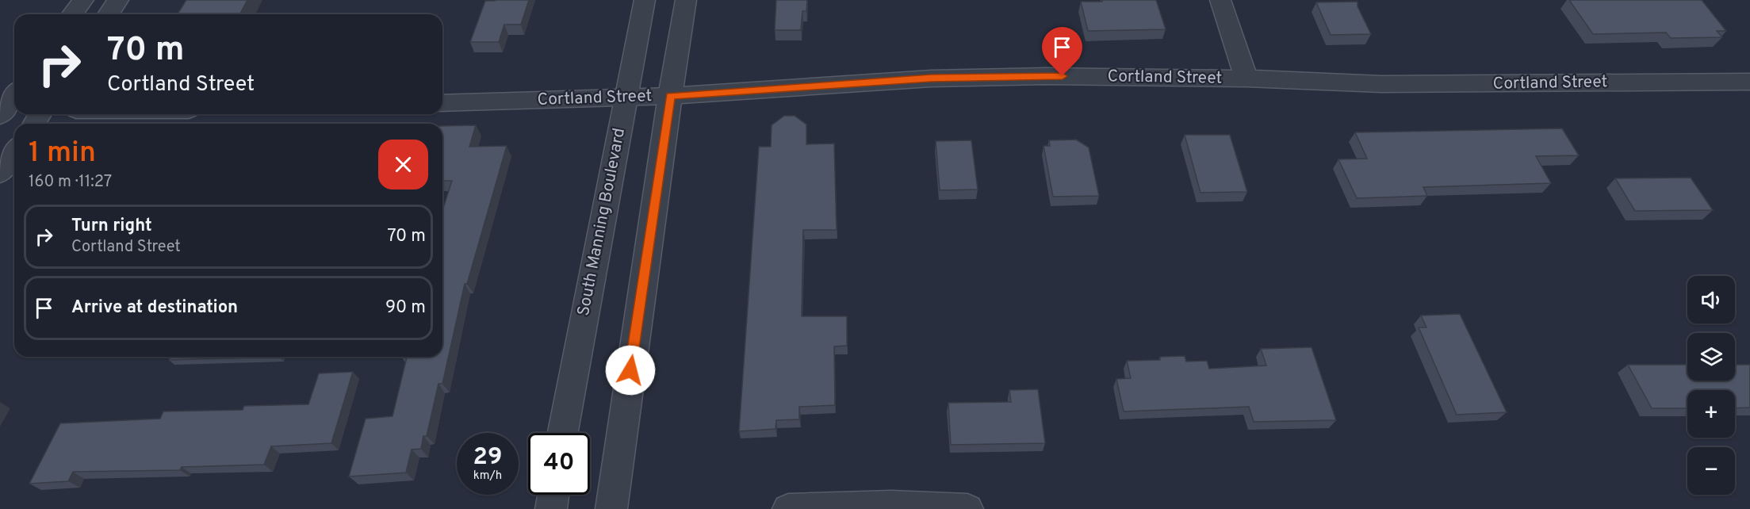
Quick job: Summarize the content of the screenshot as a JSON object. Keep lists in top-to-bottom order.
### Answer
{
  "streets": {
    "street": ["Cortland Street", "South Manning Boulevard"]
  },
  "crossings": [
    ["Cortland Street", "South Manning Boulevard"]
  ],
  "page": {
    "turn": ["70 m", "Cortland Street"],
    "heading": ["1 min", "160 m · 11:27"],
    "list": [
      {
        "name": "Turn right",
        "note": "Cortland Street",
        "value": "70 m"
      },
      {
        "name": "Arrive at destination",
        "value": "90 m"
      }
    ],
    "map_buttons": ["+", "−"],
    "speed": "29 km/h",
    "limit": "40"
  }
}
